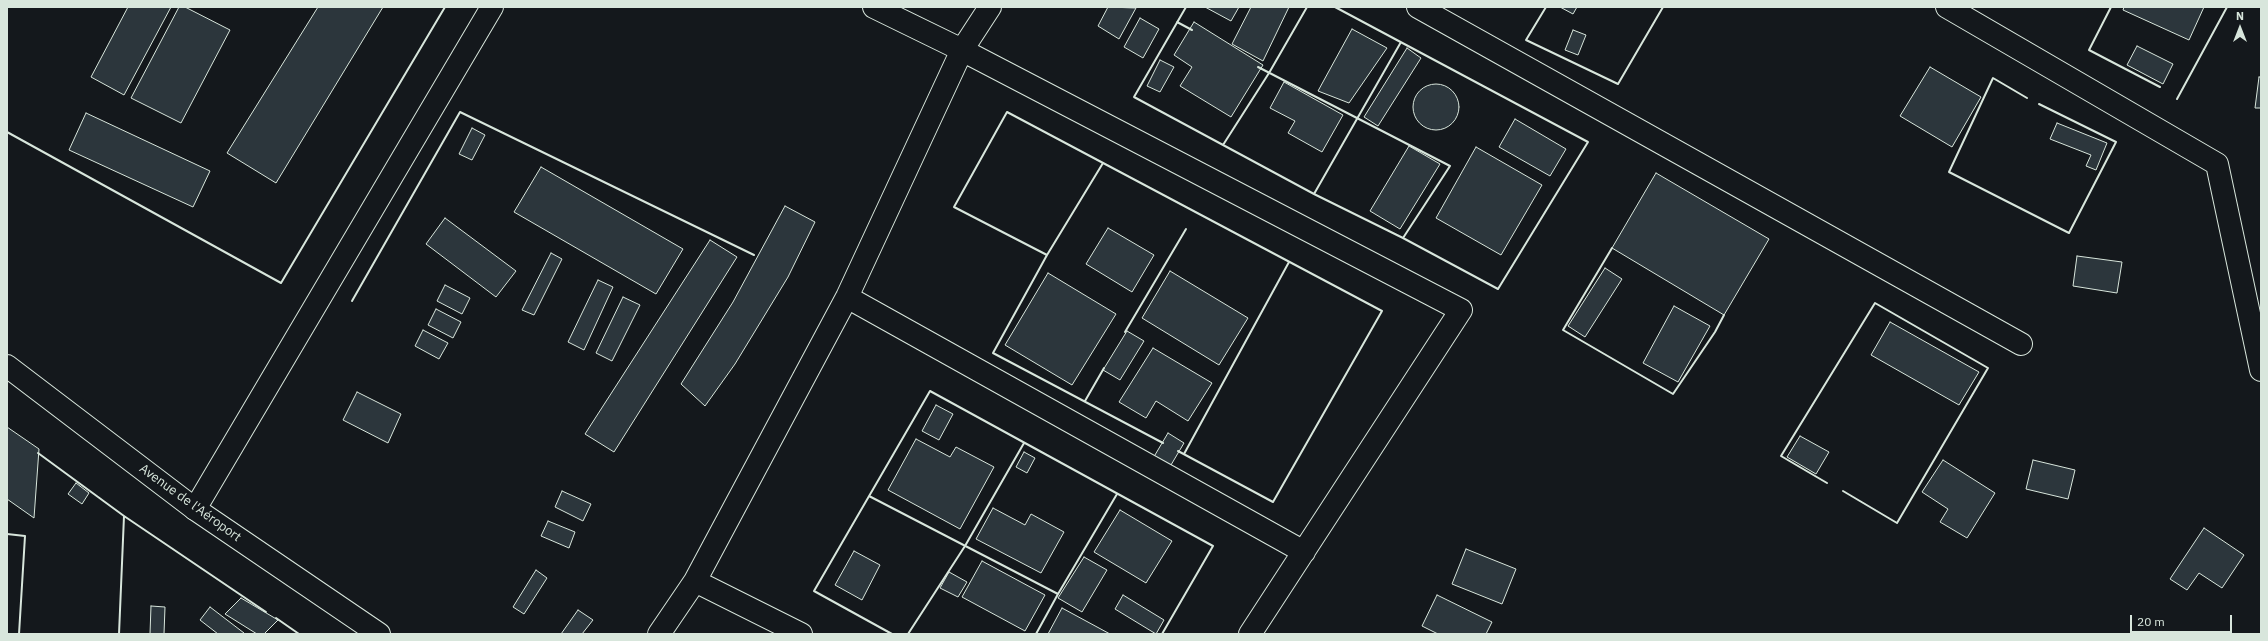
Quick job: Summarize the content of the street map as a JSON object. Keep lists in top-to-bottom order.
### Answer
{
  "streets": {
    "street": ["Avenue de l'Aéroport"]
  },
  "scale_bar": "20 m",
  "north": "top"
}
